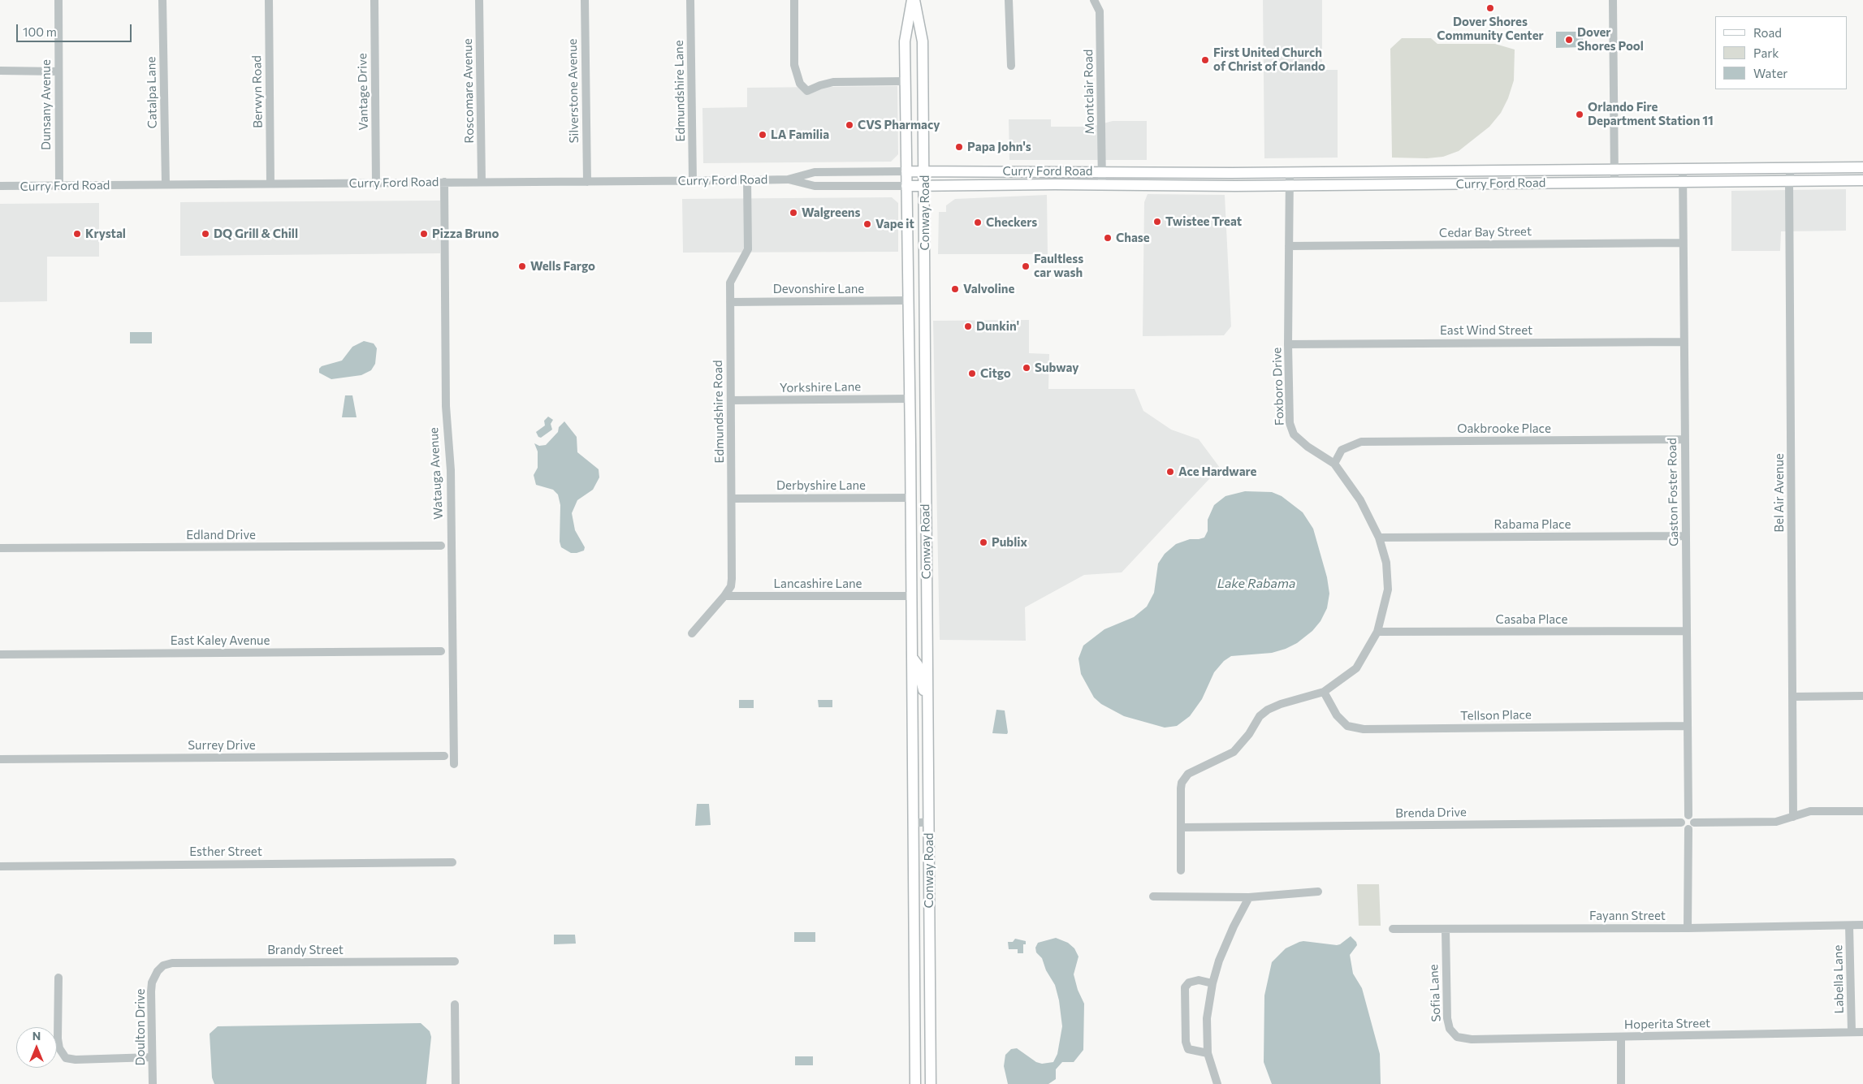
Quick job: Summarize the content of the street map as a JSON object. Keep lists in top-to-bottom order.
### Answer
{
  "streets": {
    "main road": ["Curry Ford Road", "Conway Road"],
    "street": [
      "Roscomare Avenue",
      "Silverstone Avenue",
      "Edmundshire Lane",
      "Berwyn Road",
      "Vantage Drive",
      "Montclair Road",
      "Catalpa Lane",
      "Dunsany Avenue",
      "Cedar Bay Street",
      "Devonshire Lane",
      "East Wind Street",
      "Foxboro Drive",
      "Yorkshire Lane",
      "Edmundshire Road",
      "Oakbrooke Place",
      "Watauga Avenue",
      "Derbyshire Lane",
      "Gaston Foster Road",
      "Bel Air Avenue",
      "Rabama Place",
      "Edland Drive",
      "Lancashire Lane",
      "Casaba Place",
      "East Kaley Avenue",
      "Tellson Place",
      "Surrey Drive",
      "Brenda Drive",
      "Esther Street",
      "Fayann Street",
      "Brandy Street",
      "Labella Lane",
      "Sofia Lane",
      "Hoperita Street",
      "Doulton Drive"
    ]
  },
  "crossings": [
    ["Roscomare Avenue", "Curry Ford Road"],
    ["Silverstone Avenue", "Curry Ford Road"],
    ["Edmundshire Lane", "Curry Ford Road"],
    ["Berwyn Road", "Curry Ford Road"],
    ["Vantage Drive", "Curry Ford Road"],
    ["Montclair Road", "Curry Ford Road"],
    ["Catalpa Lane", "Curry Ford Road"],
    ["Dunsany Avenue", "Curry Ford Road"],
    ["Curry Ford Road", "Conway Road"],
    ["Curry Ford Road", "Foxboro Drive"],
    ["Curry Ford Road", "Edmundshire Road"],
    ["Curry Ford Road", "Watauga Avenue"],
    ["Curry Ford Road", "Gaston Foster Road"],
    ["Curry Ford Road", "Bel Air Avenue"],
    ["Conway Road", "Devonshire Lane"],
    ["Conway Road", "Yorkshire Lane"],
    ["Conway Road", "Derbyshire Lane"],
    ["Conway Road", "Lancashire Lane"],
    ["Cedar Bay Street", "Foxboro Drive"],
    ["Cedar Bay Street", "Gaston Foster Road"],
    ["Devonshire Lane", "Edmundshire Road"],
    ["East Wind Street", "Foxboro Drive"],
    ["East Wind Street", "Gaston Foster Road"],
    ["Foxboro Drive", "Oakbrooke Place"],
    ["Foxboro Drive", "Rabama Place"],
    ["Foxboro Drive", "Casaba Place"],
    ["Foxboro Drive", "Tellson Place"],
    ["Foxboro Drive", "Brenda Drive"],
    ["Yorkshire Lane", "Edmundshire Road"],
    ["Edmundshire Road", "Derbyshire Lane"],
    ["Edmundshire Road", "Lancashire Lane"],
    ["Oakbrooke Place", "Gaston Foster Road"],
    ["Gaston Foster Road", "Rabama Place"],
    ["Gaston Foster Road", "Casaba Place"],
    ["Gaston Foster Road", "Tellson Place"],
    ["Gaston Foster Road", "Brenda Drive"],
    ["Fayann Street", "Labella Lane"],
    ["Fayann Street", "Sofia Lane"],
    ["Brandy Street", "Doulton Drive"],
    ["Labella Lane", "Hoperita Street"],
    ["Sofia Lane", "Hoperita Street"]
  ],
  "water": ["Lake Rabama"],
  "places": [
    "Dover Shores Community Center",
    "Dover Shores Pool",
    "First United Church of Christ of Orlando",
    "Orlando Fire Department Station 11",
    "CVS Pharmacy",
    "LA Familia",
    "Papa John's",
    "Walgreens",
    "Twistee Treat",
    "Checkers",
    "Vape it",
    "Krystal",
    "DQ Grill & Chill",
    "Pizza Bruno",
    "Chase",
    "Wells Fargo",
    "Faultless car wash",
    "Valvoline",
    "Dunkin'",
    "Subway",
    "Citgo",
    "Ace Hardware",
    "Publix"
  ],
  "legend": ["Road", "Park", "Water"],
  "scale_bar": "100 m",
  "north": "top"
}
